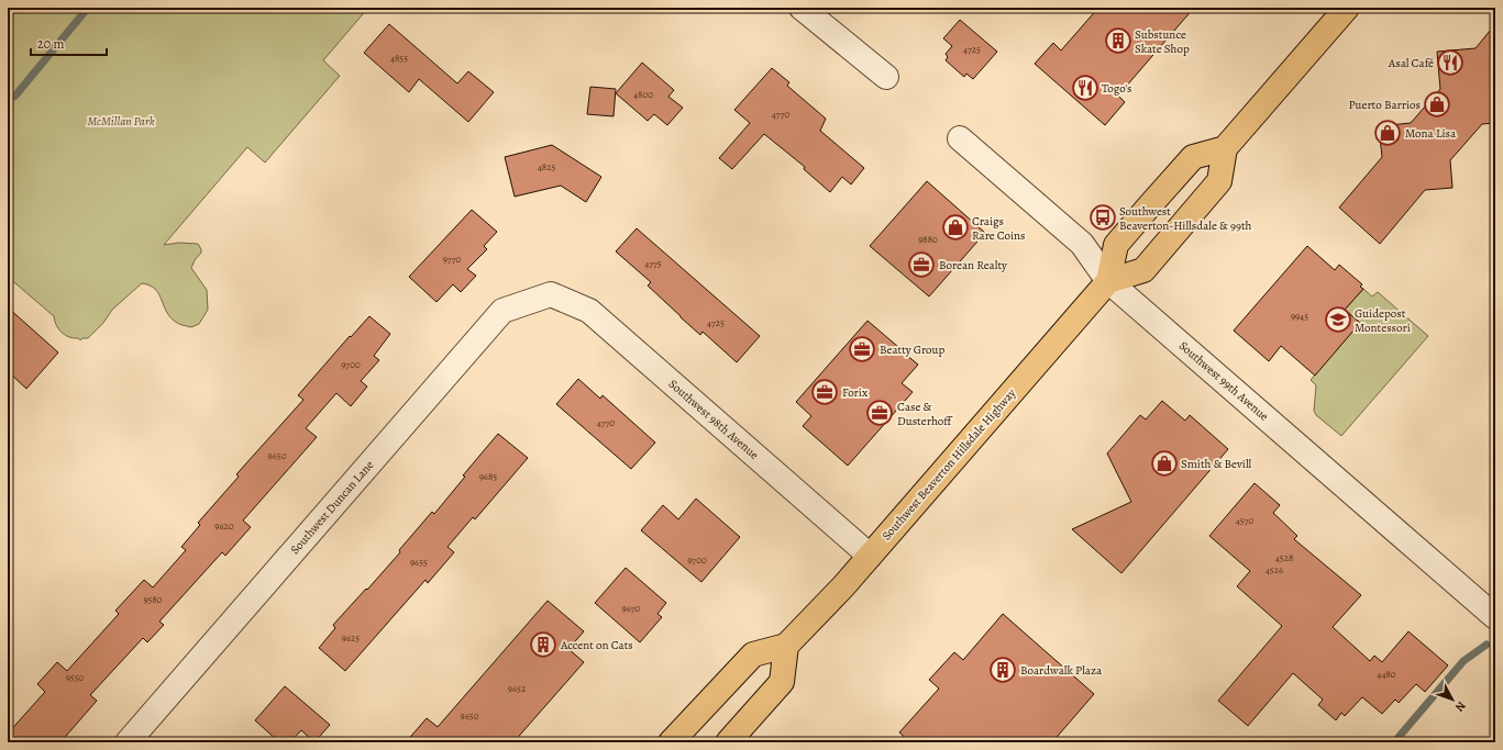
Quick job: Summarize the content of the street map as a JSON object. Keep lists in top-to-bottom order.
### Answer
{
  "streets": {
    "main road": ["Southwest Beaverton Hillsdale Highway"],
    "street": ["Southwest 99th Avenue", "Southwest 98th Avenue", "Southwest Duncan Lane"]
  },
  "crossings": [
    ["Southwest 99th Avenue", "Southwest Beaverton Hillsdale Highway"],
    ["Southwest 98th Avenue", "Southwest Beaverton Hillsdale Highway"],
    ["Southwest 98th Avenue", "Southwest Duncan Lane"]
  ],
  "parks": ["McMillan Park"],
  "places": {
    "building": ["Substunce Skate Shop", "Accent on Cats", "Boardwalk Plaza"],
    "restaurant": ["Asal Café", "Togo's"],
    "shop": [
      "Puerto Barrios",
      "Mona Lisa",
      "Craigs Rare Coins",
      "Smith & Bevill"
    ],
    "bus stop": ["Southwest Beaverton-Hillsdale & 99th"],
    "office": [
      "Borean Realty",
      "Beatty Group",
      "Forix",
      "Case & Dusterhoff"
    ],
    "school or university": ["Guidepost Montessori"]
  },
  "house_numbers": [
    "4725",
    "4855",
    "4800",
    "4770",
    "4825",
    "9880",
    "9770",
    "4775",
    "9945",
    "4725",
    "9700",
    "4770",
    "9650",
    "9685",
    "4570",
    "9620",
    "4528",
    "9700",
    "9655",
    "4526",
    "9580",
    "9670",
    "9625",
    "4480",
    "9550",
    "9652",
    "9650"
  ],
  "scale_bar": "20 m",
  "north": "bottom right"
}
